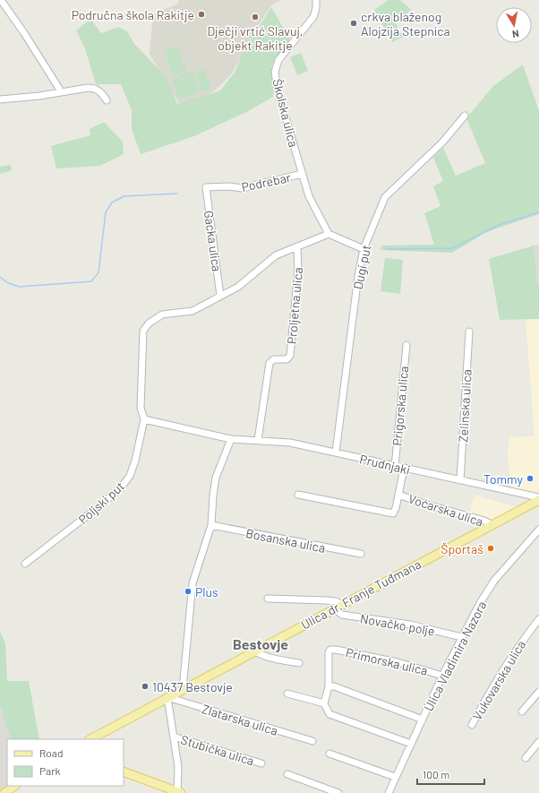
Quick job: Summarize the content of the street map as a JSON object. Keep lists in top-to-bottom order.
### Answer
{
  "streets": {
    "main road": ["Ulica dr. Franje Tuđmana"],
    "street": [
      "Školska ulica",
      "Podrebar",
      "Gacka ulica",
      "Dugi put",
      "Proljetna ulica",
      "Prigorska ulica",
      "Zelinska ulica",
      "Prudnjaki",
      "Poljski put",
      "Voćarska ulica",
      "Bosanska ulica",
      "Novačko polje",
      "Ulica Vladimira Nazora",
      "Primorska ulica",
      "Vukovarska ulica",
      "Zlatarska ulica",
      "Stubička ulica"
    ]
  },
  "crossings": [
    ["Školska ulica", "Podrebar"],
    ["Podrebar", "Gacka ulica"],
    ["Dugi put", "Prudnjaki"],
    ["Proljetna ulica", "Prudnjaki"],
    ["Prigorska ulica", "Prudnjaki"],
    ["Zelinska ulica", "Prudnjaki"],
    ["Prudnjaki", "Poljski put"],
    ["Prudnjaki", "Ulica dr. Franje Tuđmana"],
    ["Voćarska ulica", "Ulica dr. Franje Tuđmana"],
    ["Ulica dr. Franje Tuđmana", "Novačko polje"],
    ["Ulica dr. Franje Tuđmana", "Zlatarska ulica"],
    ["Novačko polje", "Ulica Vladimira Nazora"],
    ["Ulica Vladimira Nazora", "Primorska ulica"]
  ],
  "districts": ["Bestovje"],
  "places": [
    "Područna škola Rakitje",
    "Dječji vrtić Slavuj, objekt Rakitje",
    "crkva blaženog Alojzija Stepnica",
    "Tommy",
    "Športaš",
    "Plus",
    "10437 Bestovje"
  ],
  "legend": ["Road", "Park"],
  "scale_bar": "100 m",
  "north": "bottom"
}
